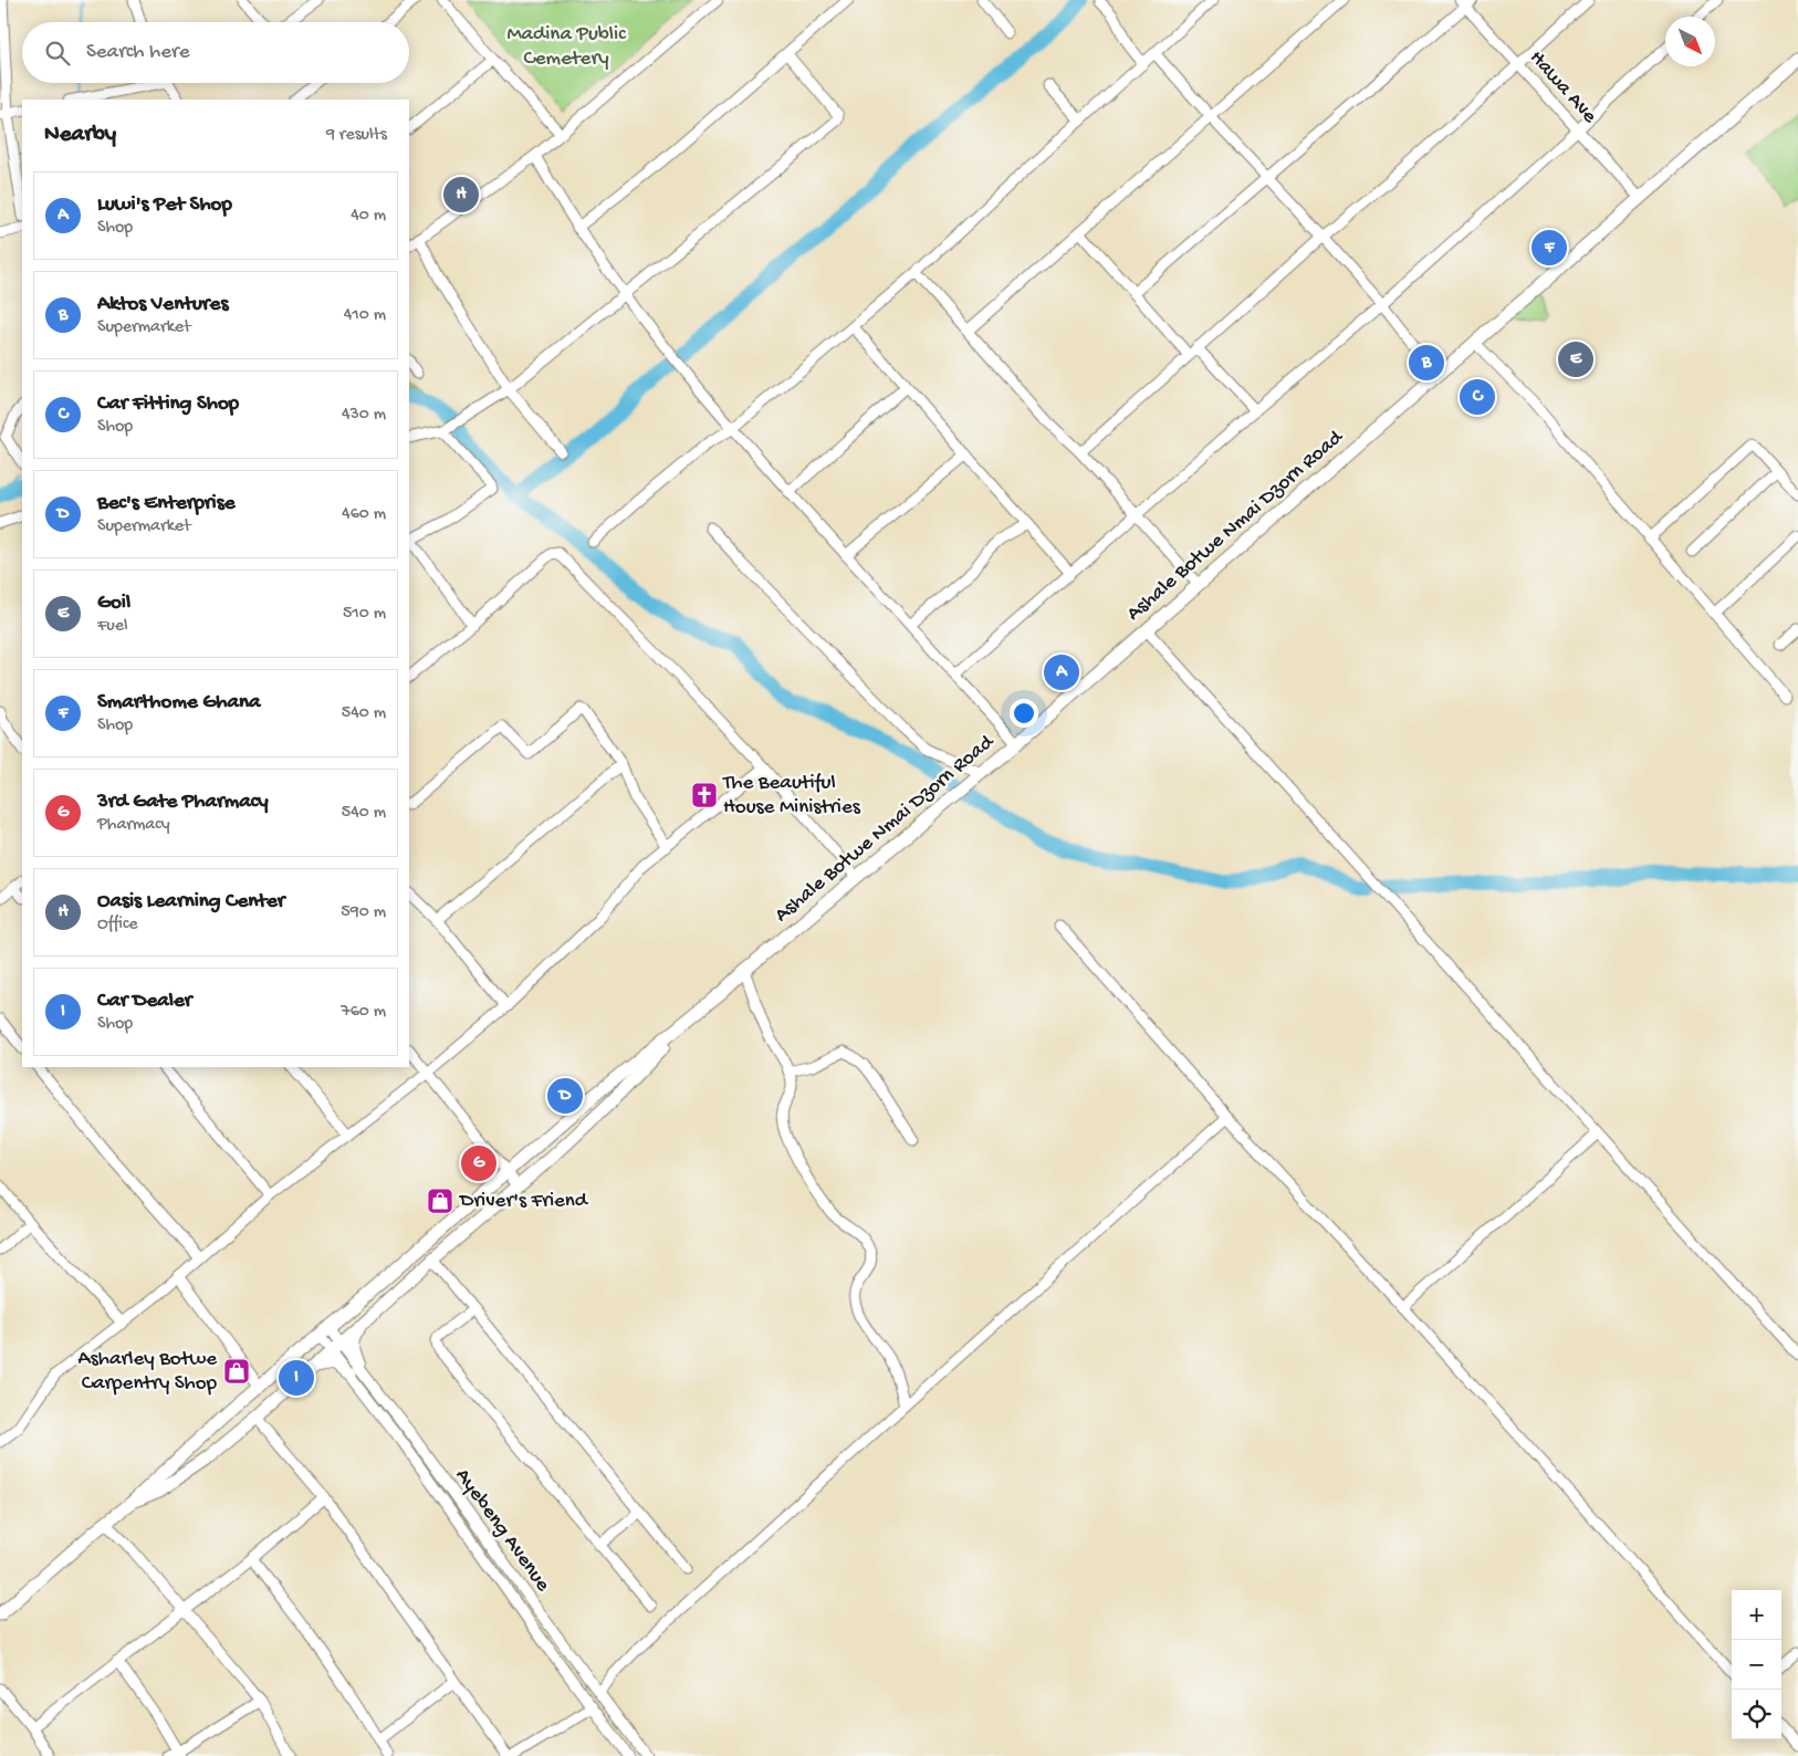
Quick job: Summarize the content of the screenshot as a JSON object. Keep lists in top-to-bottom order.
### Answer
{
  "streets": {
    "main road": ["Ashale Botwe Nmai Dzorn Road"],
    "street": ["Hawa Ave", "Ayebeng Avenue"]
  },
  "crossings": [
    ["Hawa Ave", "Ashale Botwe Nmai Dzorn Road"],
    ["Ashale Botwe Nmai Dzorn Road", "Ayebeng Avenue"]
  ],
  "parks": ["Madina Public Cemetery"],
  "places": {
    "church": ["The Beautiful House Ministries"],
    "shop": ["Driver's Friend", "Asharley Botwe Carpentry Shop"]
  },
  "north": "bottom right",
  "page": {
    "search": "Search here",
    "heading": ["Nearby", "9 results"],
    "list": [
      {
        "mark": "A",
        "name": "Luwi's Pet Shop",
        "note": "Shop",
        "value": "40 m"
      },
      {
        "mark": "B",
        "name": "Aktos Ventures",
        "note": "Supermarket",
        "value": "410 m"
      },
      {
        "mark": "C",
        "name": "Car Fitting Shop",
        "note": "Shop",
        "value": "430 m"
      },
      {
        "mark": "D",
        "name": "Bec's Enterprise",
        "note": "Supermarket",
        "value": "460 m"
      },
      {
        "mark": "E",
        "name": "Goil",
        "note": "Fuel",
        "value": "510 m"
      },
      {
        "mark": "F",
        "name": "Smarthome Ghana",
        "note": "Shop",
        "value": "540 m"
      },
      {
        "mark": "G",
        "name": "3rd Gate Pharmacy",
        "note": "Pharmacy",
        "value": "540 m"
      },
      {
        "mark": "H",
        "name": "Oasis Learning Center",
        "note": "Office",
        "value": "590 m"
      },
      {
        "mark": "I",
        "name": "Car Dealer",
        "note": "Shop",
        "value": "760 m"
      }
    ],
    "pins": [
      "H",
      "F",
      "E",
      "B",
      "C",
      "A",
      "D",
      "G",
      "I"
    ],
    "map_buttons": ["+", "−"]
  }
}
